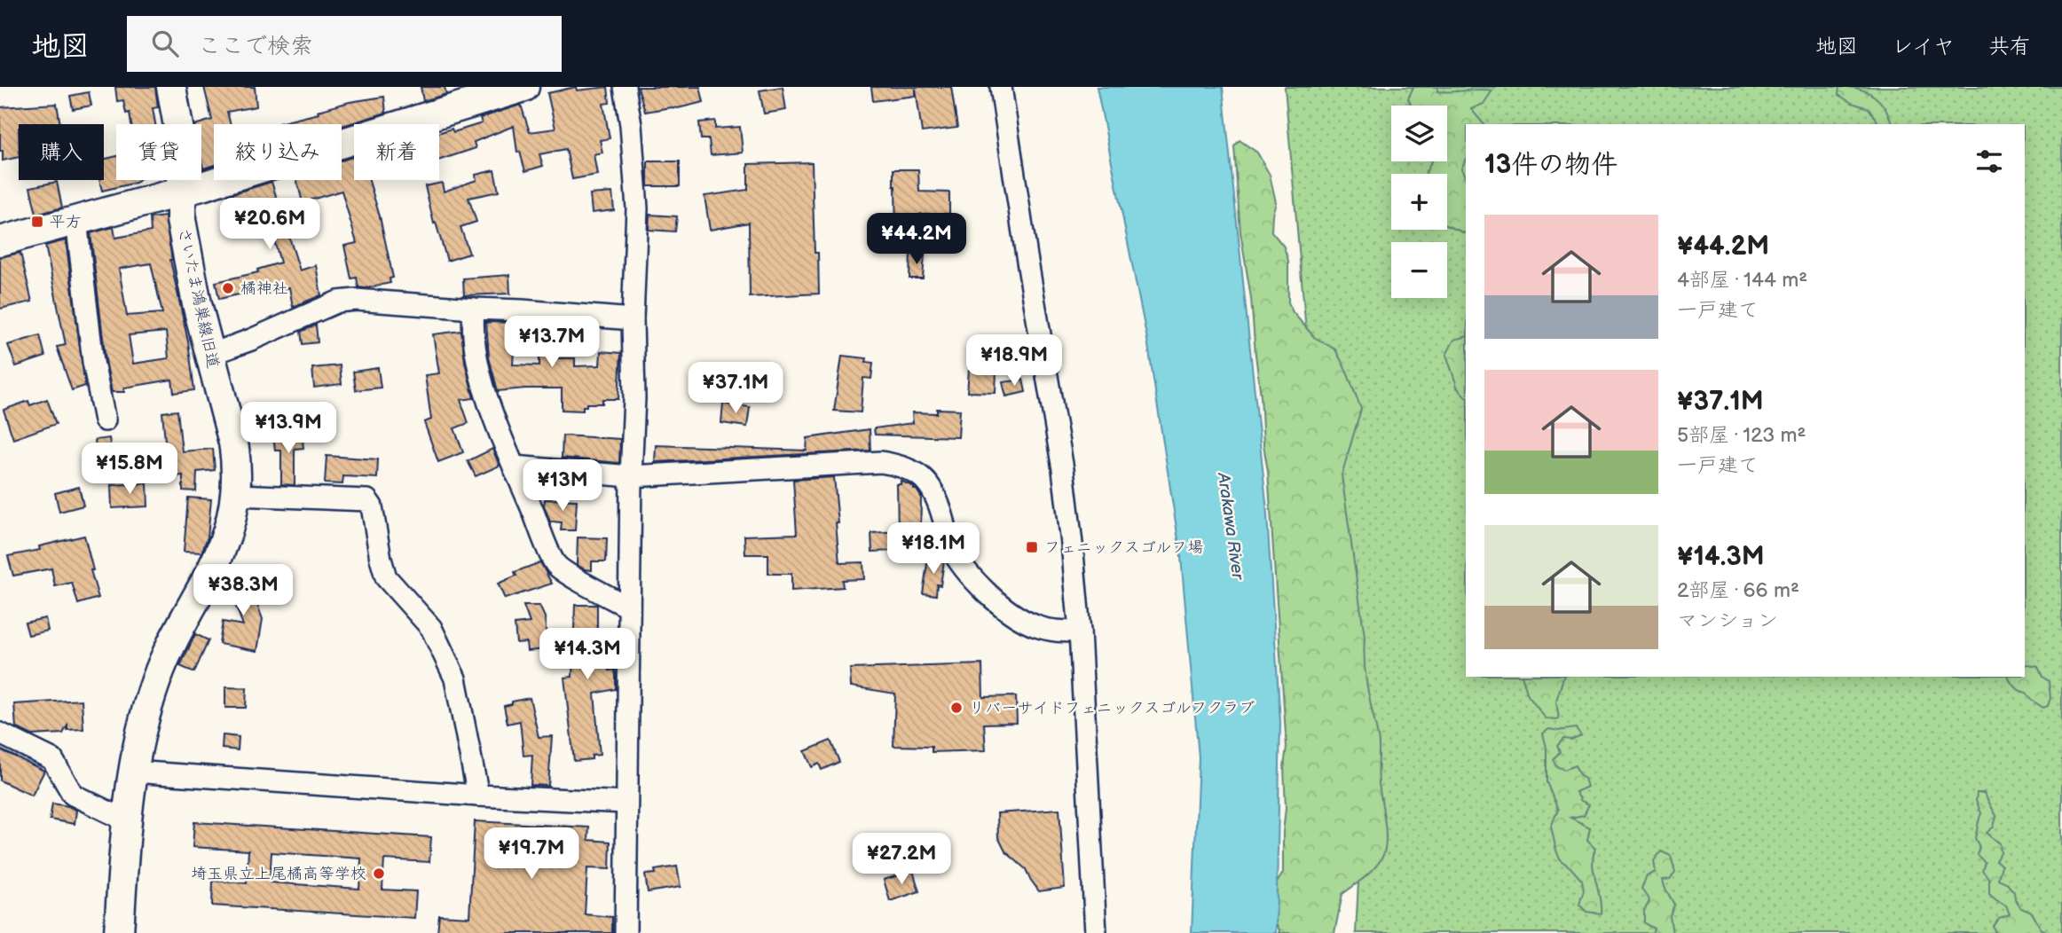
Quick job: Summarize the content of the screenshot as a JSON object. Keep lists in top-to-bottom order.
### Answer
{
  "streets": {
    "street": ["さいたま鴻巣線旧道"]
  },
  "water": ["Arakawa River"],
  "places": {
    "transit": ["平方", "フェニックスゴルフ場"],
    "other": ["橘神社", "リバーサイドフェニックスゴルフクラブ", "埼玉県立上尾橘高等学校"]
  },
  "page": {
    "header": "地図",
    "search": "ここで検索",
    "nav": ["地図", "レイヤ", "共有"],
    "map_buttons": ["+", "−"],
    "chip": [
      "購入",
      "賃貸",
      "絞り込み",
      "新着"
    ],
    "heading": "13件の物件",
    "price": [
      "¥20.6M",
      "¥44.2M",
      "¥13.7M",
      "¥18.9M",
      "¥37.1M",
      "¥13.9M",
      "¥15.8M",
      "¥13M",
      "¥18.1M",
      "¥38.3M",
      "¥14.3M",
      "¥19.7M",
      "¥27.2M"
    ],
    "list": [
      {
        "name": "¥44.2M",
        "note": "4部屋 · 144 m² · 一戸建て"
      },
      {
        "name": "¥37.1M",
        "note": "5部屋 · 123 m² · 一戸建て"
      },
      {
        "name": "¥14.3M",
        "note": "2部屋 · 66 m² · マンション"
      }
    ]
  }
}
